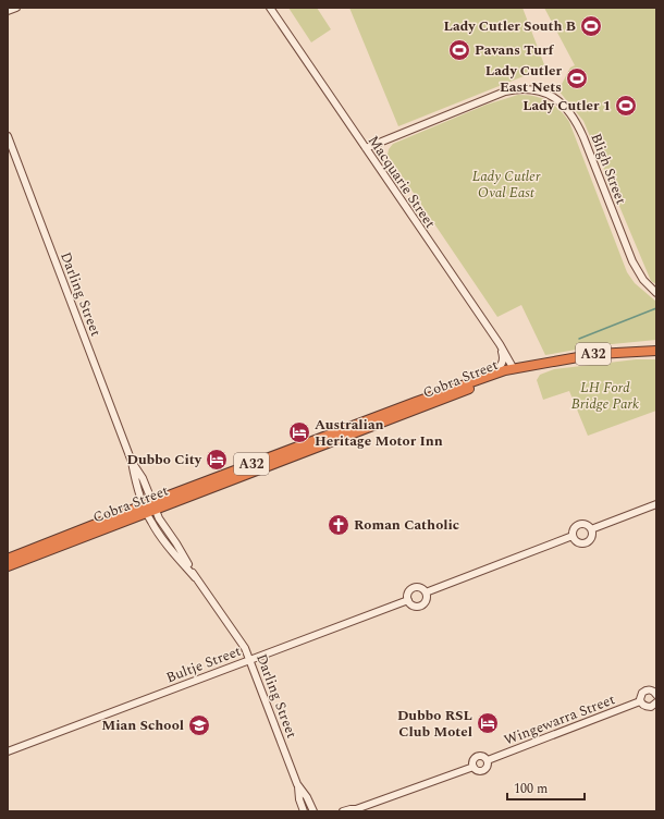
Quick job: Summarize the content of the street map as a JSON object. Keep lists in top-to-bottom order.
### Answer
{
  "streets": {
    "highway": ["A32", "Cobra Street"],
    "street": [
      "Bligh Street",
      "Macquarie Street",
      "Darling Street",
      "Bultje Street",
      "Wingewarra Street"
    ]
  },
  "crossings": [
    ["Bligh Street", "Macquarie Street"],
    ["Macquarie Street", "A32"],
    ["Macquarie Street", "Cobra Street"],
    ["Darling Street", "Cobra Street"],
    ["Darling Street", "Bultje Street"],
    ["A32", "Cobra Street"]
  ],
  "parks": ["Lady Cutler Oval East", "LH Ford Bridge Park"],
  "places": {
    "sports": [
      "Lady Cutler South B",
      "Pavans Turf",
      "Lady Cutler East Nets",
      "Lady Cutler 1"
    ],
    "hotel": ["Australian Heritage Motor Inn", "Dubbo City", "Dubbo RSL Club Motel"],
    "church": ["Roman Catholic"],
    "school or university": ["Mian School"]
  },
  "scale_bar": "100 m"
}
